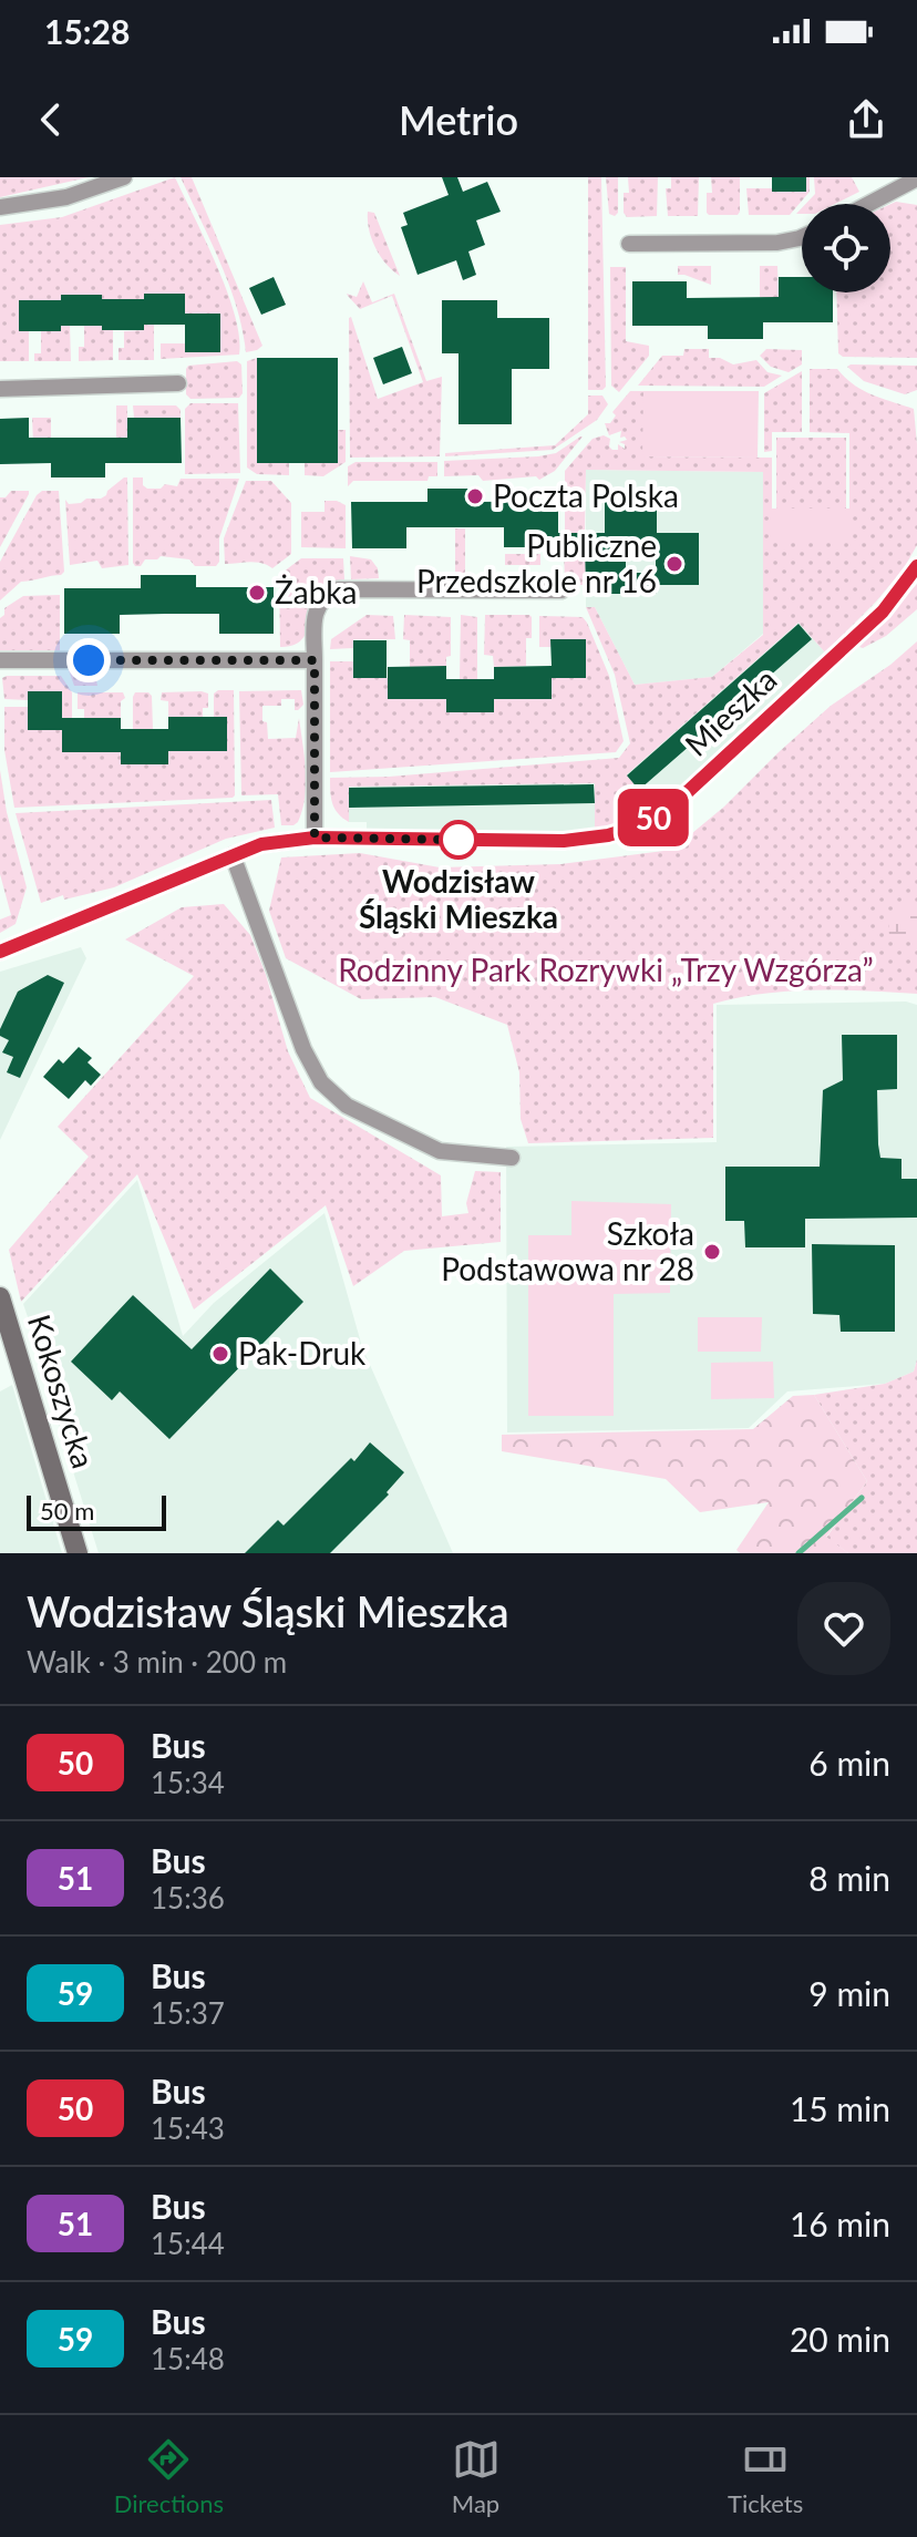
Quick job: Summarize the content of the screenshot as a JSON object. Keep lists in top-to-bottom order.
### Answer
{
  "streets": {
    "street": ["Mieszka", "Kokoszycka"]
  },
  "parks": ["Rodzinny Park Rozrywki „Trzy Wzgórza”"],
  "places": [
    "Poczta Polska",
    "Publiczne Przedszkole nr 16",
    "Żabka",
    "Wodzisław Śląski Mieszka",
    "Szkoła Podstawowa nr 28",
    "Pak-Druk"
  ],
  "lines": ["bus line 50"],
  "scale_bar": "50 m",
  "page": {
    "status": "15:28",
    "header": "Metrio",
    "on_map": "50",
    "scale": "50 m",
    "heading": ["Wodzisław Śląski Mieszka", "Walk · 3 min · 200 m"],
    "list": [
      {
        "mark": "50",
        "name": "Bus",
        "note": "15:34",
        "value": "6 min"
      },
      {
        "mark": "51",
        "name": "Bus",
        "note": "15:36",
        "value": "8 min"
      },
      {
        "mark": "59",
        "name": "Bus",
        "note": "15:37",
        "value": "9 min"
      },
      {
        "mark": "50",
        "name": "Bus",
        "note": "15:43",
        "value": "15 min"
      },
      {
        "mark": "51",
        "name": "Bus",
        "note": "15:44",
        "value": "16 min"
      },
      {
        "mark": "59",
        "name": "Bus",
        "note": "15:48",
        "value": "20 min"
      }
    ],
    "tabs": ["Directions", "Map", "Tickets"]
  }
}
